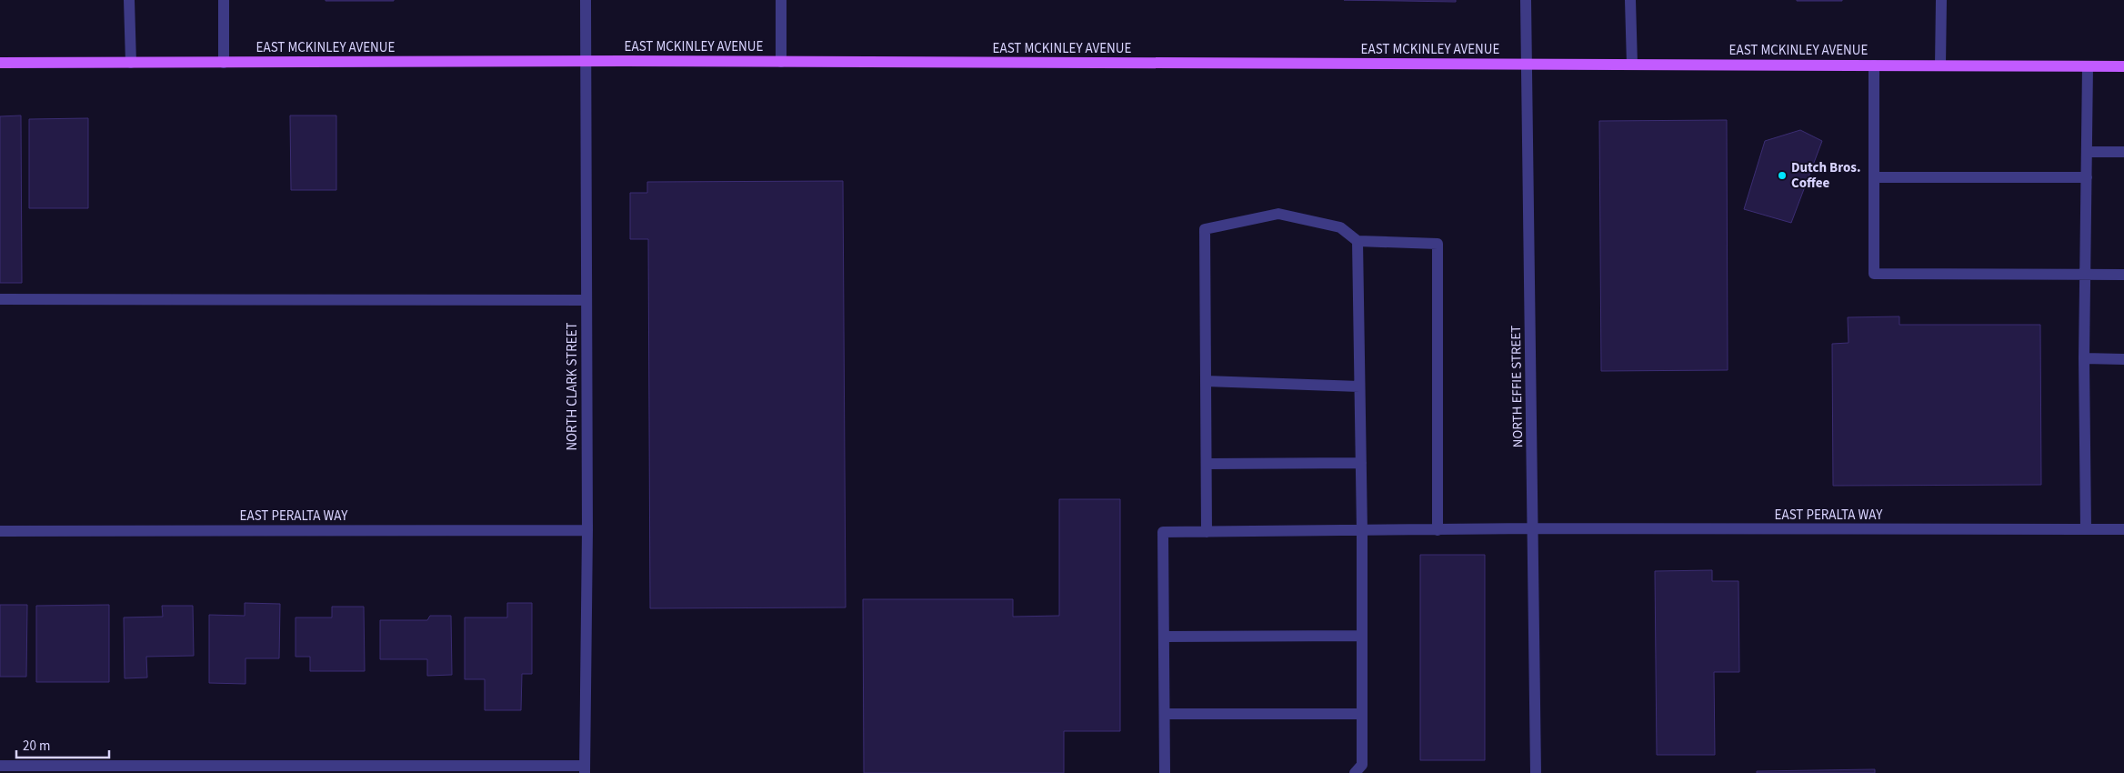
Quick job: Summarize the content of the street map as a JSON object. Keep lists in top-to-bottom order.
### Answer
{
  "streets": {
    "main road": ["EAST MCKINLEY AVENUE"],
    "street": ["NORTH CLARK STREET", "NORTH EFFIE STREET", "EAST PERALTA WAY"]
  },
  "crossings": [
    ["EAST MCKINLEY AVENUE", "NORTH CLARK STREET"],
    ["EAST MCKINLEY AVENUE", "NORTH EFFIE STREET"],
    ["NORTH CLARK STREET", "EAST PERALTA WAY"],
    ["NORTH EFFIE STREET", "EAST PERALTA WAY"]
  ],
  "places": ["Dutch Bros. Coffee"],
  "scale_bar": "20 m"
}
